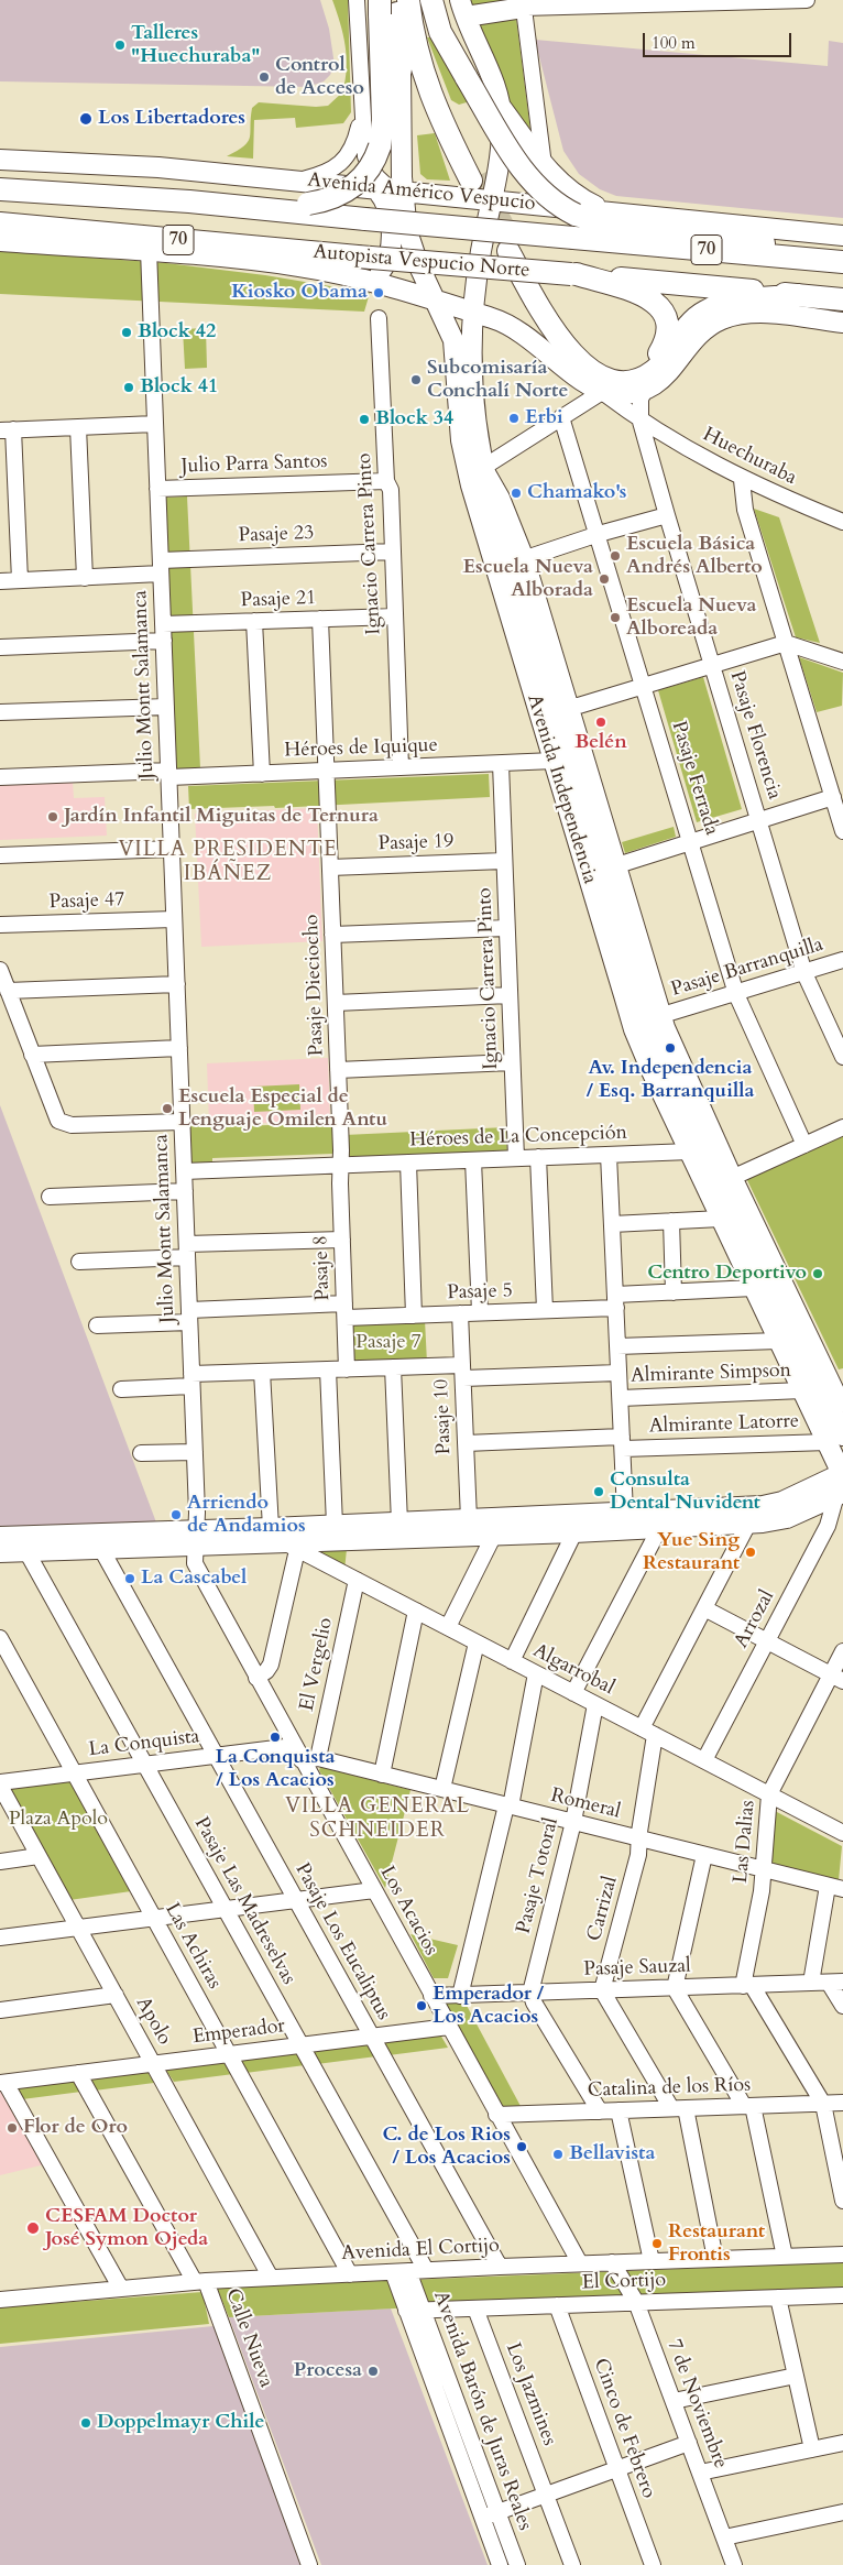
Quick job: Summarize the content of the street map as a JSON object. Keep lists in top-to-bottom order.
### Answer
{
  "streets": {
    "highway": ["70", "Autopista Vespucio Norte"],
    "main road": ["Avenida Américo Vespucio", "Avenida Independencia"],
    "street": [
      "Huechuraba",
      "Julio Parra Santos",
      "Pasaje 23",
      "Ignacio Carrera Pinto",
      "Pasaje 21",
      "Julio Montt Salamanca",
      "Pasaje Florencia",
      "Héroes de Iquique",
      "Pasaje Ferrada",
      "Pasaje 19",
      "Pasaje 47",
      "Pasaje Barranquilla",
      "Pasaje Dieciocho",
      "Héroes de La Concepción",
      "Pasaje 8",
      "Pasaje 5",
      "Almirante Simpson",
      "Pasaje 10",
      "Almirante Latorre",
      "Arrozal",
      "El Vergelio",
      "Algarrobal",
      "La Conquista",
      "Romeral",
      "Las Dalias",
      "Pasaje Totoral",
      "Pasaje Las Madreselvas",
      "Carrizal",
      "Los Acacios",
      "Pasaje Los Eucaliptus",
      "Las Achiras",
      "Pasaje Sauzal",
      "Apolo",
      "Emperador",
      "Catalina de los Ríos",
      "Avenida El Cortijo",
      "El Cortijo",
      "Calle Nueva",
      "Los Jazmines",
      "7 de Noviembre",
      "Avenida Barón de Juras Reales",
      "Cinco de Febrero"
    ]
  },
  "crossings": [
    ["Avenida Américo Vespucio", "Avenida Independencia"],
    ["Huechuraba", "Pasaje Florencia"],
    ["Julio Parra Santos", "Ignacio Carrera Pinto"],
    ["Julio Parra Santos", "Julio Montt Salamanca"],
    ["Pasaje 23", "Ignacio Carrera Pinto"],
    ["Pasaje 23", "Julio Montt Salamanca"],
    ["Ignacio Carrera Pinto", "Pasaje 21"],
    ["Ignacio Carrera Pinto", "Héroes de Iquique"],
    ["Ignacio Carrera Pinto", "Pasaje 19"],
    ["Ignacio Carrera Pinto", "Héroes de La Concepción"],
    ["Pasaje 21", "Julio Montt Salamanca"],
    ["Pasaje 21", "Pasaje Dieciocho"],
    ["Julio Montt Salamanca", "Héroes de Iquique"],
    ["Julio Montt Salamanca", "Pasaje 47"],
    ["Julio Montt Salamanca", "Héroes de La Concepción"],
    ["Julio Montt Salamanca", "Pasaje 5"],
    ["Julio Montt Salamanca", "Los Acacios"],
    ["Pasaje Florencia", "Pasaje Barranquilla"],
    ["Héroes de Iquique", "Avenida Independencia"],
    ["Héroes de Iquique", "Pasaje Dieciocho"],
    ["Pasaje Ferrada", "Pasaje Barranquilla"],
    ["Avenida Independencia", "Pasaje Barranquilla"],
    ["Avenida Independencia", "Héroes de La Concepción"],
    ["Avenida Independencia", "Pasaje 5"],
    ["Avenida Independencia", "Almirante Simpson"],
    ["Avenida Independencia", "Almirante Latorre"],
    ["Avenida Independencia", "Arrozal"],
    ["Pasaje 19", "Pasaje Dieciocho"],
    ["Pasaje Dieciocho", "Héroes de La Concepción"],
    ["Pasaje Dieciocho", "Pasaje 8"],
    ["Héroes de La Concepción", "Pasaje 8"],
    ["Pasaje 8", "Pasaje 5"],
    ["Pasaje 5", "Pasaje 10"],
    ["Pasaje 10", "Almirante Latorre"],
    ["Arrozal", "Algarrobal"],
    ["El Vergelio", "Algarrobal"],
    ["El Vergelio", "Romeral"],
    ["Algarrobal", "Las Dalias"],
    ["Algarrobal", "Pasaje Totoral"],
    ["Algarrobal", "Carrizal"],
    ["La Conquista", "Pasaje Las Madreselvas"],
    ["La Conquista", "Los Acacios"],
    ["La Conquista", "Pasaje Los Eucaliptus"],
    ["La Conquista", "Las Achiras"],
    ["La Conquista", "Apolo"],
    ["Romeral", "Las Dalias"],
    ["Romeral", "Pasaje Totoral"],
    ["Romeral", "Carrizal"],
    ["Las Dalias", "Pasaje Sauzal"],
    ["Pasaje Totoral", "Pasaje Sauzal"],
    ["Pasaje Las Madreselvas", "Emperador"],
    ["Pasaje Las Madreselvas", "Avenida El Cortijo"],
    ["Carrizal", "Pasaje Sauzal"],
    ["Los Acacios", "Pasaje Sauzal"],
    ["Los Acacios", "Emperador"],
    ["Los Acacios", "Catalina de los Ríos"],
    ["Los Acacios", "Avenida El Cortijo"],
    ["Pasaje Los Eucaliptus", "Emperador"],
    ["Pasaje Los Eucaliptus", "Avenida El Cortijo"],
    ["Las Achiras", "Emperador"],
    ["Las Achiras", "Avenida El Cortijo"],
    ["Apolo", "Emperador"],
    ["Apolo", "Avenida El Cortijo"],
    ["Emperador", "Calle Nueva"],
    ["Avenida El Cortijo", "Calle Nueva"],
    ["Avenida El Cortijo", "7 de Noviembre"],
    ["Avenida El Cortijo", "Avenida Barón de Juras Reales"],
    ["El Cortijo", "Los Jazmines"],
    ["El Cortijo", "7 de Noviembre"],
    ["El Cortijo", "Avenida Barón de Juras Reales"],
    ["El Cortijo", "Cinco de Febrero"]
  ],
  "districts": ["VILLA PRESIDENTE IBÁÑEZ", "VILLA GENERAL SCHNEIDER"],
  "parks": ["Pasaje 7", "Plaza Apolo"],
  "places": [
    "Talleres \"Huechuraba\"",
    "Control de Acceso",
    "Los Libertadores",
    "Kiosko Obama",
    "Block 42",
    "Subcomisaría Conchalí Norte",
    "Block 41",
    "Erbi",
    "Block 34",
    "Chamako's",
    "Escuela Básica Andrés Alberto",
    "Escuela Nueva Alborada",
    "Escuela Nueva Alboreada",
    "Belén",
    "Jardín Infantil Miguitas de Ternura",
    "Av. Independencia / Esq. Barranquilla",
    "Escuela Especial de Lenguaje Omilen Antu",
    "Centro Deportivo",
    "Consulta Dental Nuvident",
    "Arriendo de Andamios",
    "Yue Sing Restaurant",
    "La Cascabel",
    "La Conquista / Los Acacios",
    "Emperador / Los Acacios",
    "Flor de Oro",
    "C. de Los Rios / Los Acacios",
    "Bellavista",
    "CESFAM Doctor José Symon Ojeda",
    "Restaurant Frontis",
    "Procesa",
    "Doppelmayr Chile"
  ],
  "scale_bar": "100 m"
}
